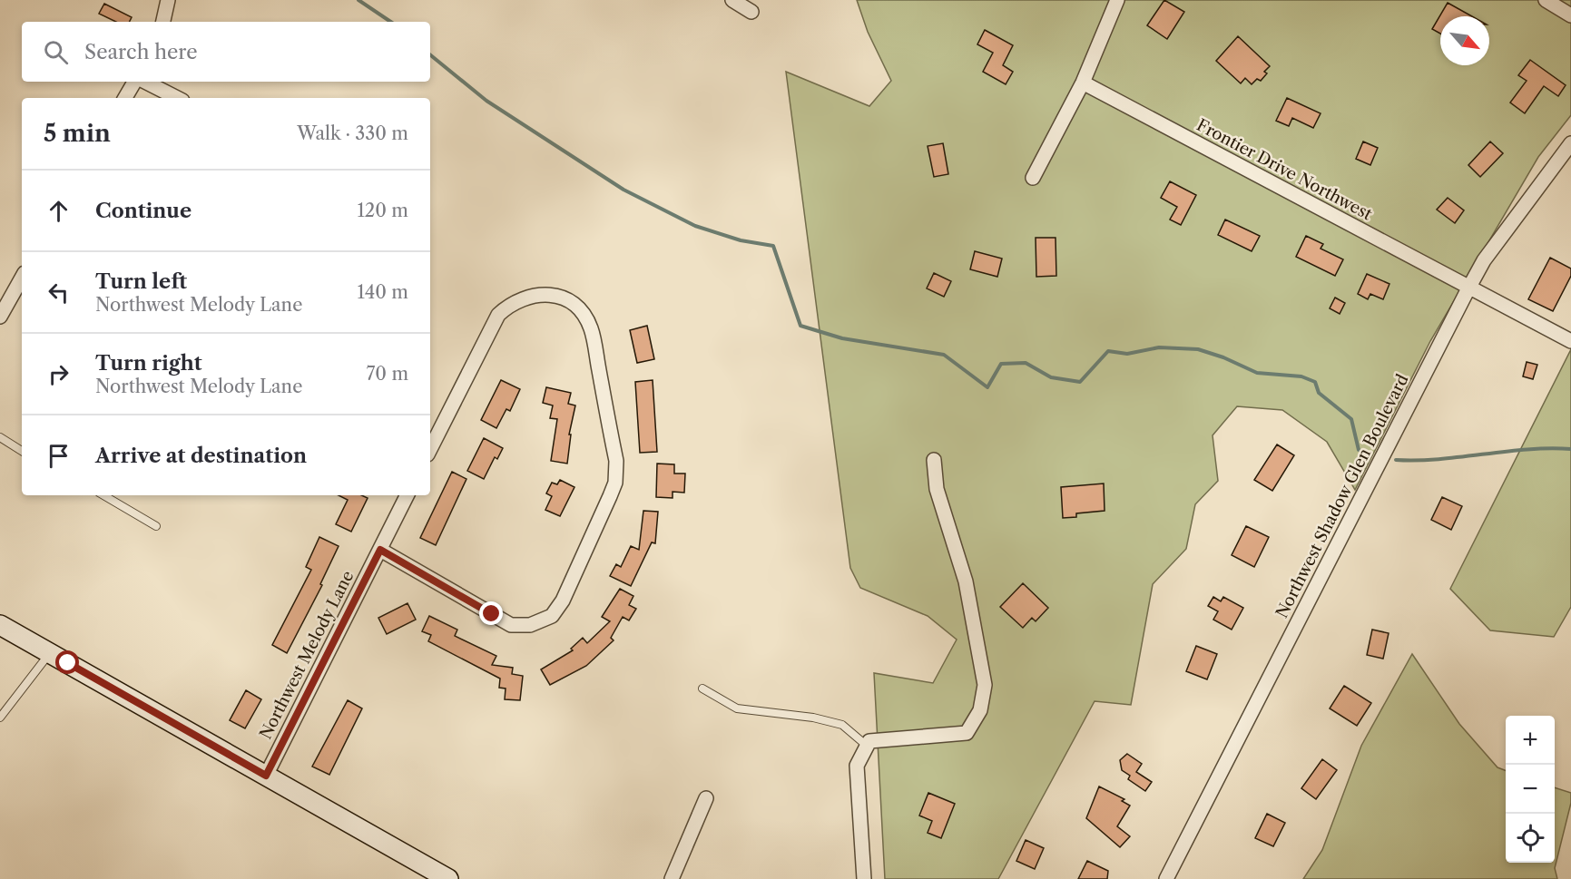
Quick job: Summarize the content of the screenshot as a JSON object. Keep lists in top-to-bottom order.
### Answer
{
  "streets": {
    "street": ["Frontier Drive Northwest", "Northwest Shadow Glen Boulevard", "Northwest Melody Lane"]
  },
  "crossings": [
    ["Frontier Drive Northwest", "Northwest Shadow Glen Boulevard"]
  ],
  "north": "bottom right",
  "page": {
    "search": "Search here",
    "heading": ["5 min", "Walk · 330 m"],
    "list": [
      ["Continue", "120 m"],
      ["Turn left", "Northwest Melody Lane", "140 m"],
      ["Turn right", "Northwest Melody Lane", "70 m"],
      "Arrive at destination"
    ],
    "map_buttons": ["+", "−"]
  }
}
